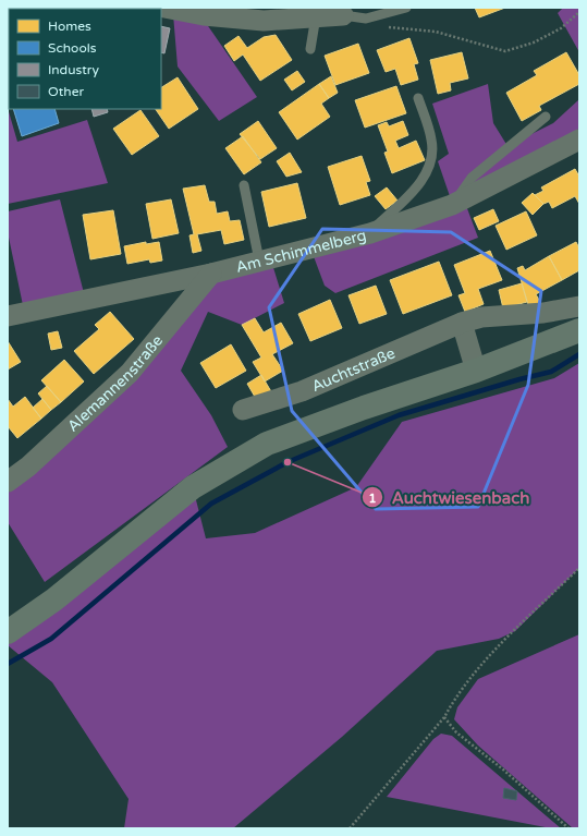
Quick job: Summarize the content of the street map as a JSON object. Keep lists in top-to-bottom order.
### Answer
{
  "streets": {
    "street": ["Am Schimmelberg", "Auchtstraße", "Alemannenstraße"]
  },
  "crossings": [
    ["Am Schimmelberg", "Alemannenstraße"]
  ],
  "places": ["Auchtwiesenbach"],
  "legend": [
    "Homes",
    "Schools",
    "Industry",
    "Other"
  ]
}
